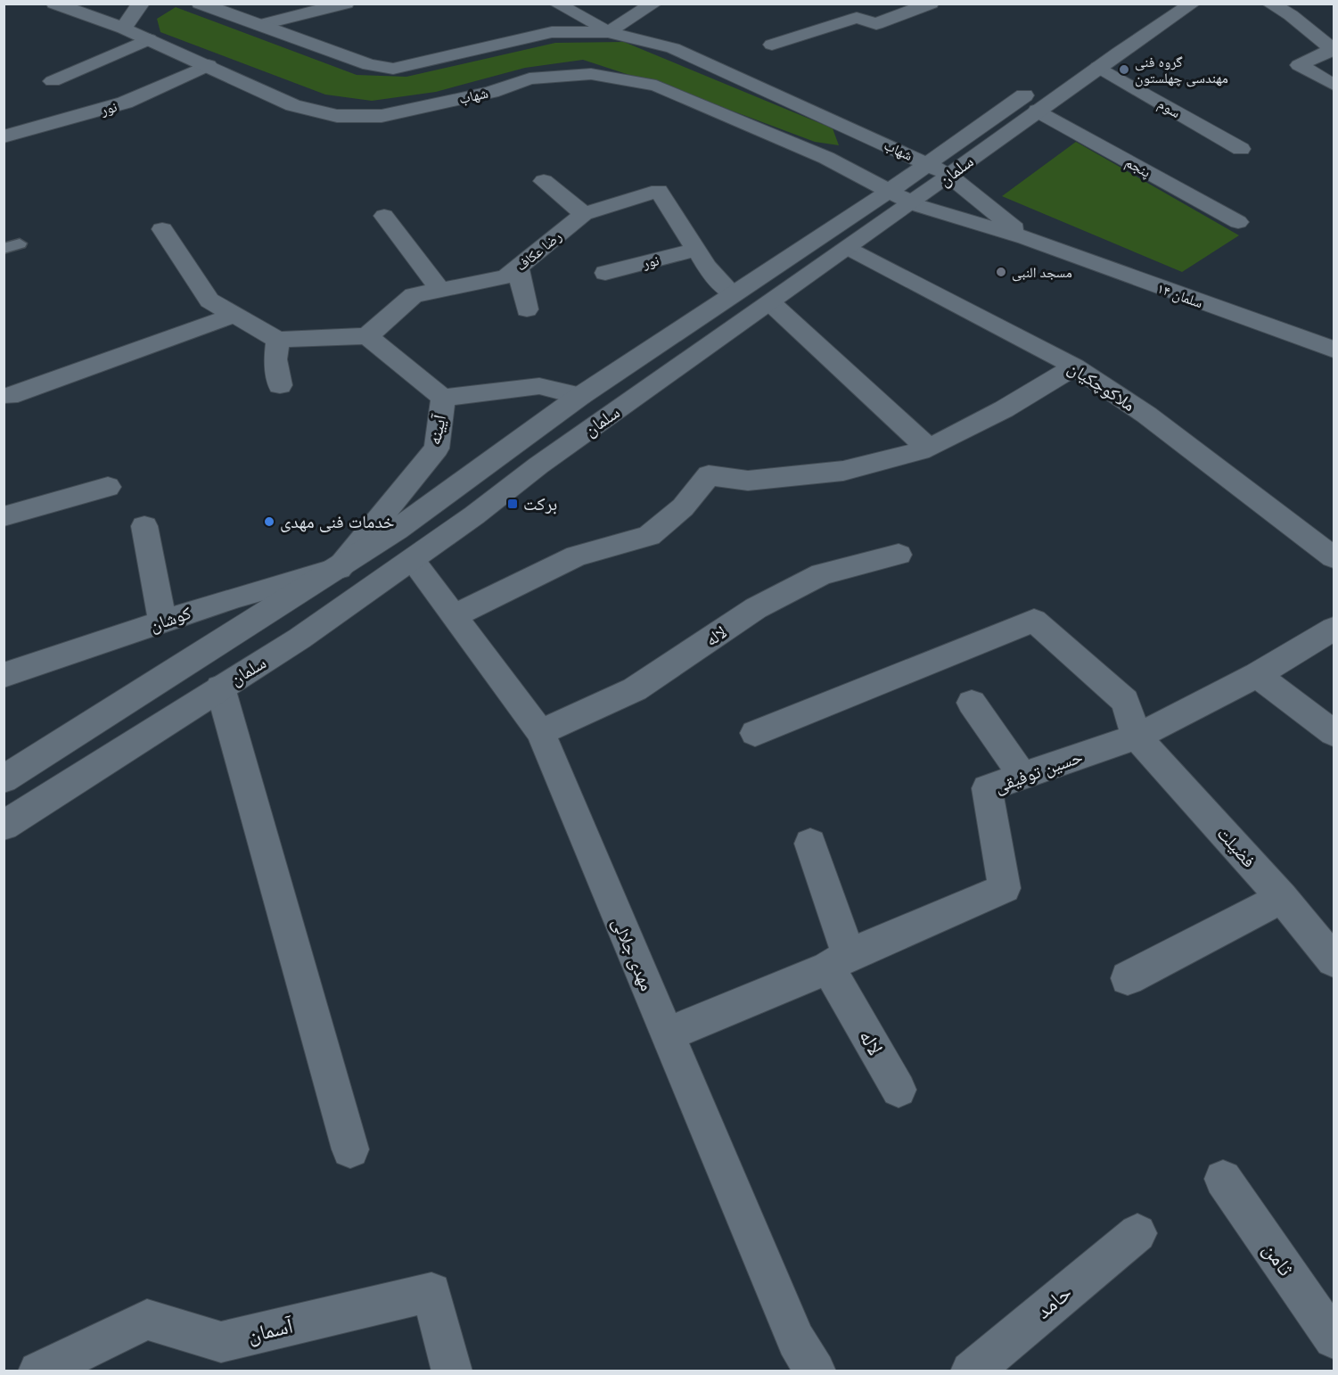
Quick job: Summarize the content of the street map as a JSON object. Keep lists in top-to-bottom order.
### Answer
{
  "streets": {
    "street": [
      "شهاب",
      "نور",
      "سوم",
      "پنجم",
      "سلمان",
      "رضا عکاف",
      "سلمان ۱۴",
      "ملاکوچکیان",
      "آیینه",
      "کوشان",
      "لاله",
      "حسین توفیقی",
      "فضیلت",
      "مهدی جلالی",
      "ثامن",
      "حامد",
      "آسمان"
    ]
  },
  "crossings": [
    ["شهاب", "نور"],
    ["شهاب", "سلمان"],
    ["شهاب", "سلمان ۱۴"],
    ["نور", "رضا عکاف"],
    ["سوم", "سلمان"],
    ["پنجم", "سلمان"],
    ["سلمان", "رضا عکاف"],
    ["سلمان", "سلمان ۱۴"],
    ["سلمان", "ملاکوچکیان"],
    ["سلمان", "آیینه"],
    ["سلمان", "کوشان"],
    ["سلمان", "مهدی جلالی"],
    ["آیینه", "کوشان"],
    ["لاله", "حسین توفیقی"],
    ["لاله", "مهدی جلالی"],
    ["حسین توفیقی", "فضیلت"],
    ["حسین توفیقی", "مهدی جلالی"]
  ],
  "places": {
    "other": ["گروه فنی مهندسی چهلستون", "مسجد النبی", "خدمات فنی مهدی"],
    "transit": ["برکت"]
  }
}
